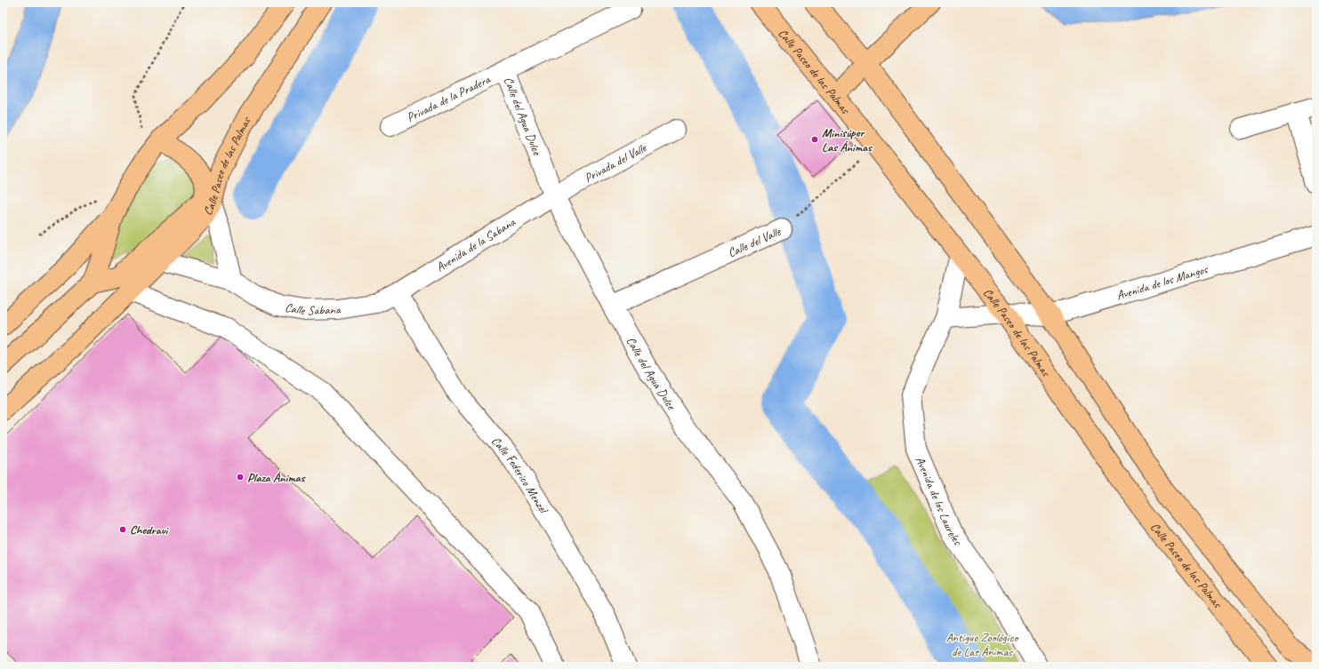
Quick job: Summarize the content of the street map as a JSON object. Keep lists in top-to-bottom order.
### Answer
{
  "streets": {
    "main road": ["Calle Paseo de las Palmas"],
    "street": [
      "Privada de la Pradera",
      "Calle del Agua Dulce",
      "Privada del Valle",
      "Calle del Valle",
      "Avenida de la Sabana",
      "Avenida de los Mangos",
      "Calle Sabana",
      "Calle Federico Menzel",
      "Avenida de los Laureles"
    ]
  },
  "crossings": [
    ["Calle Paseo de las Palmas", "Calle del Valle"],
    ["Calle Paseo de las Palmas", "Avenida de los Mangos"],
    ["Calle Paseo de las Palmas", "Calle Sabana"],
    ["Calle Paseo de las Palmas", "Avenida de los Laureles"],
    ["Privada de la Pradera", "Calle del Agua Dulce"],
    ["Calle del Agua Dulce", "Privada del Valle"],
    ["Calle del Agua Dulce", "Calle del Valle"],
    ["Calle del Agua Dulce", "Avenida de la Sabana"],
    ["Privada del Valle", "Avenida de la Sabana"],
    ["Avenida de la Sabana", "Calle Sabana"],
    ["Avenida de la Sabana", "Calle Federico Menzel"],
    ["Calle Sabana", "Calle Federico Menzel"]
  ],
  "parks": ["Antiguo Zoológico de Las Ánimas"],
  "places": ["Minisúper Las Ánimas", "Plaza Ánimas", "Chedraui"]
}
